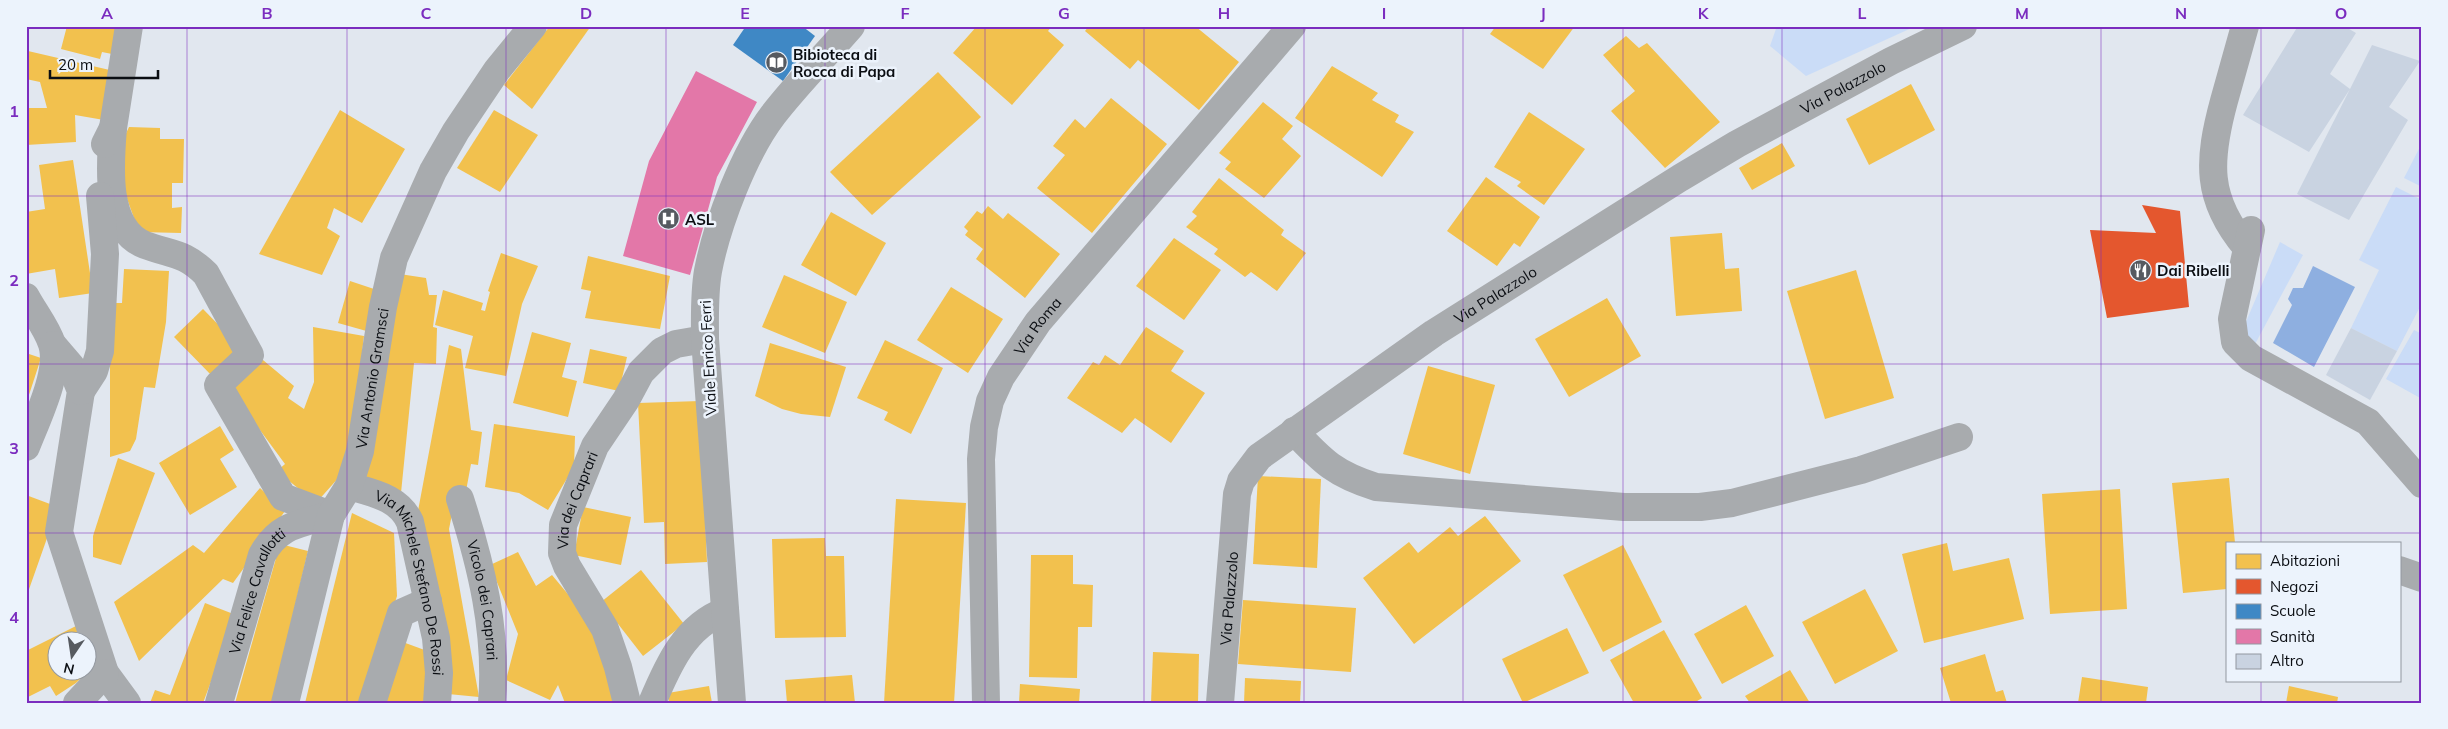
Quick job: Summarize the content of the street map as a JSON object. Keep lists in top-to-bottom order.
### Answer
{
  "streets": {
    "street": [
      "Via Palazzolo",
      "Via Roma",
      "Viale Enrico Ferri",
      "Via Antonio Gramsci",
      "Via dei Caprari",
      "Via Michele Stefano De Rossi",
      "Via Felice Cavallotti",
      "Vicolo dei Caprari"
    ]
  },
  "crossings": [
    ["Viale Enrico Ferri", "Via dei Caprari"],
    ["Via Antonio Gramsci", "Via Michele Stefano De Rossi"],
    ["Via Antonio Gramsci", "Via Felice Cavallotti"]
  ],
  "places": {
    "library": ["Bibioteca di Rocca di Papa"],
    "hospital": ["ASL"],
    "restaurant": ["Dai Ribelli"]
  },
  "legend": [
    "Abitazioni",
    "Negozi",
    "Scuole",
    "Sanità",
    "Altro"
  ],
  "scale_bar": "20 m",
  "north": "bottom",
  "grid": {
    "columns": [
      "A",
      "B",
      "C",
      "D",
      "E",
      "F",
      "G",
      "H",
      "I",
      "J",
      "K",
      "L",
      "M",
      "N",
      "O"
    ],
    "rows": [
      "1",
      "2",
      "3",
      "4"
    ]
  }
}
